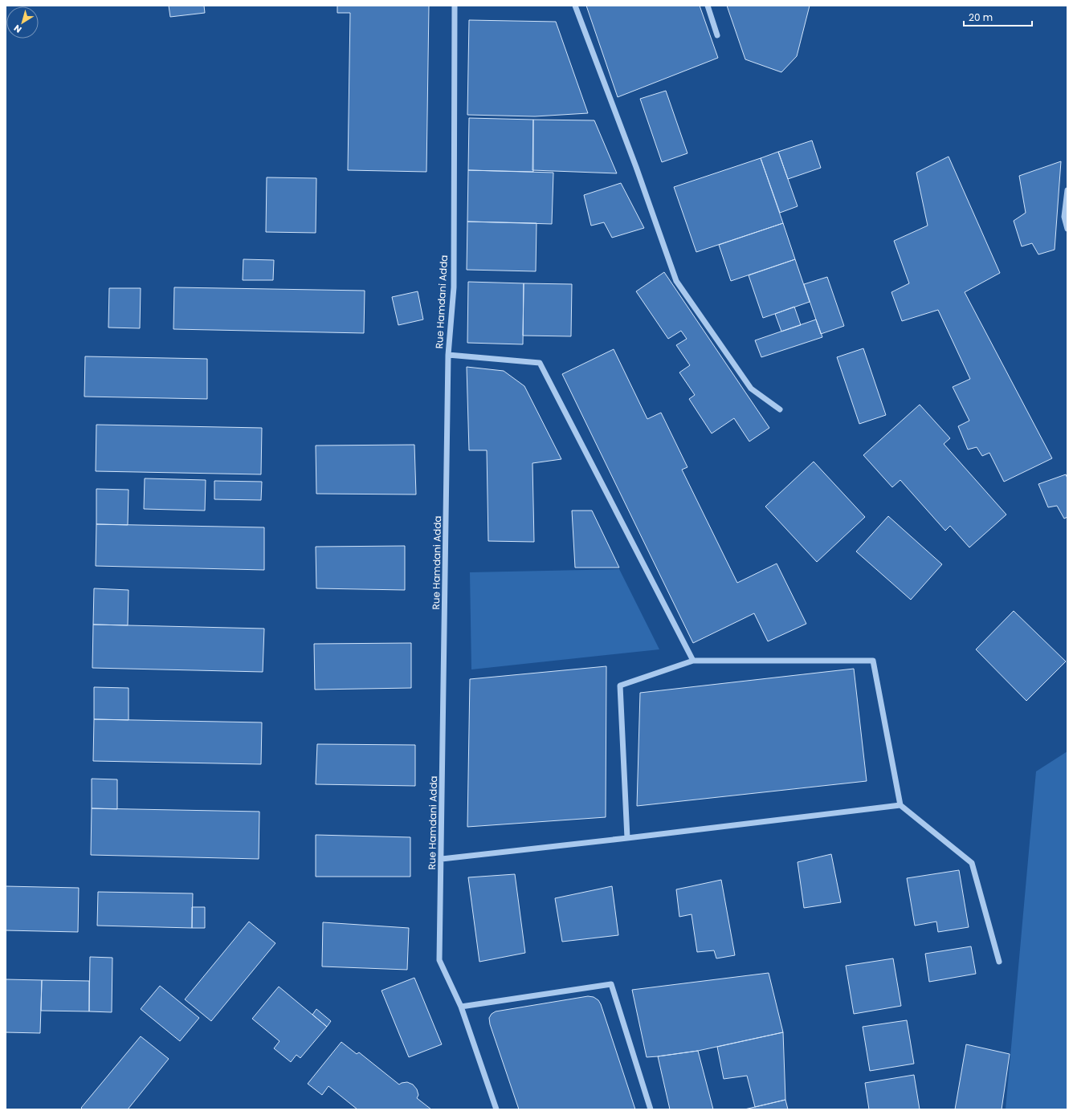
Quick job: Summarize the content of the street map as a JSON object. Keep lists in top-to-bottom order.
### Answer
{
  "streets": {
    "street": ["Rue Hamdani Adda"]
  },
  "scale_bar": "20 m",
  "north": "bottom left"
}
